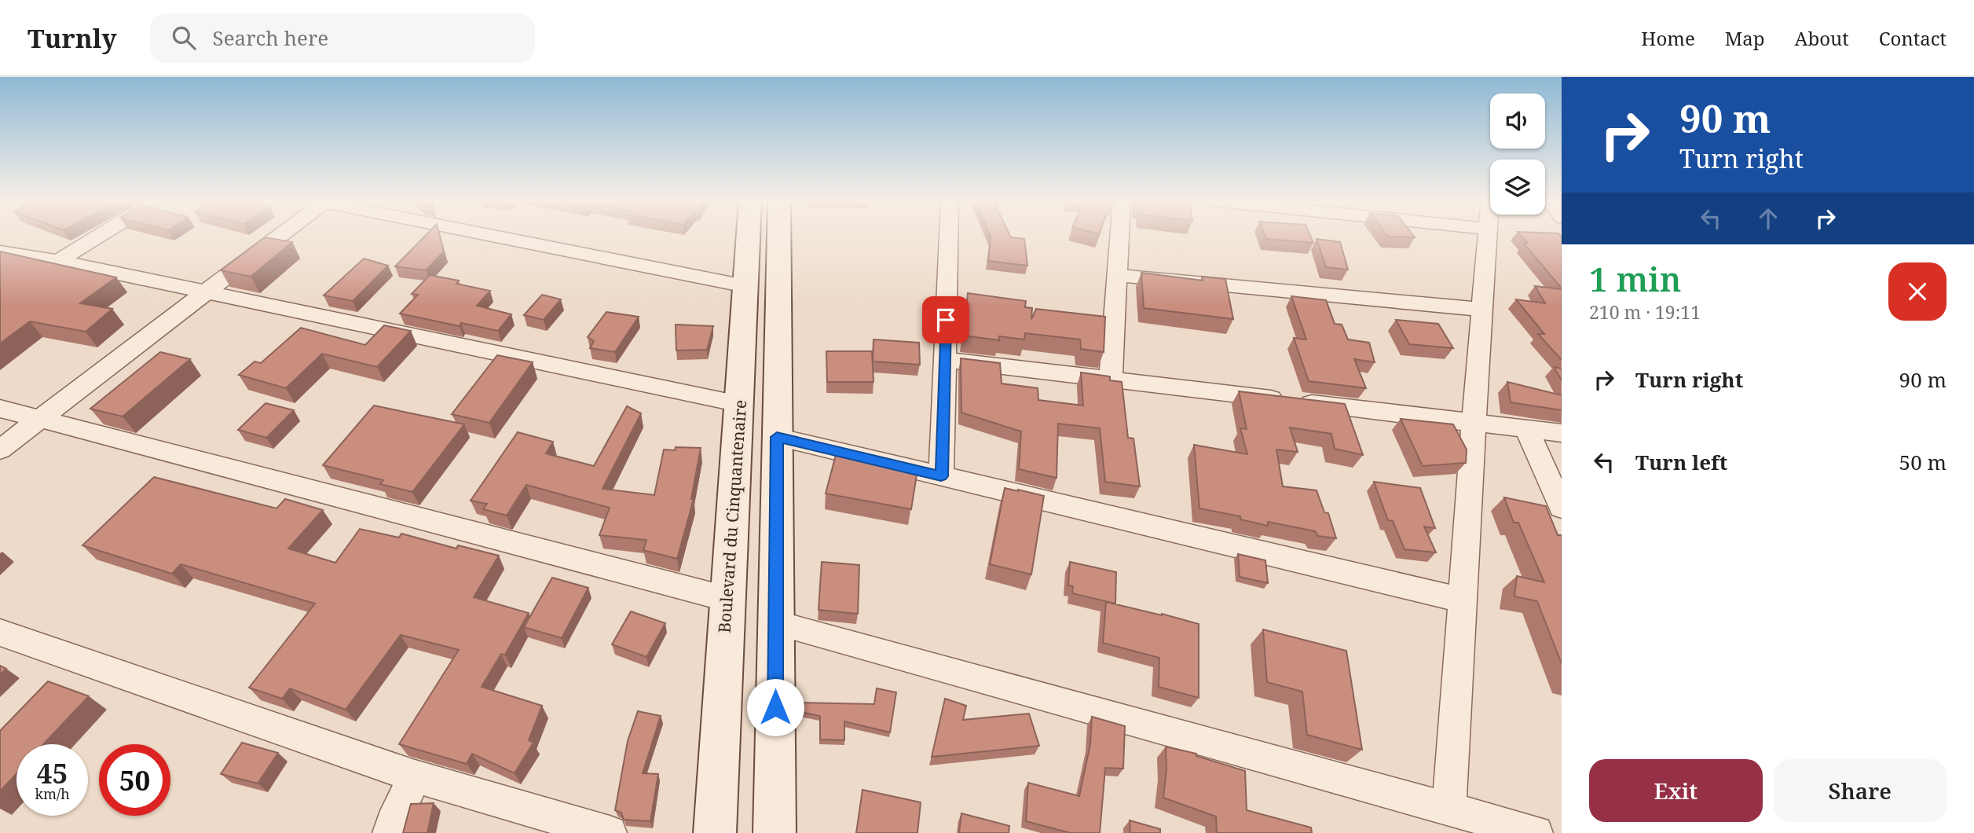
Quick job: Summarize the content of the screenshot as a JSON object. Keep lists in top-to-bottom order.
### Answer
{
  "streets": {
    "main road": ["Boulevard du Cinquantenaire"]
  },
  "page": {
    "header": "Turnly",
    "search": "Search here",
    "nav": [
      "Home",
      "Map",
      "About",
      "Contact"
    ],
    "turn": ["90 m", "Turn right"],
    "heading": ["1 min", "210 m · 19:11"],
    "list": [
      {
        "name": "Turn right",
        "value": "90 m"
      },
      {
        "name": "Turn left",
        "value": "50 m"
      }
    ],
    "speed": "45 km/h",
    "limit": "50",
    "buttons": ["Exit", "Share"]
  }
}
